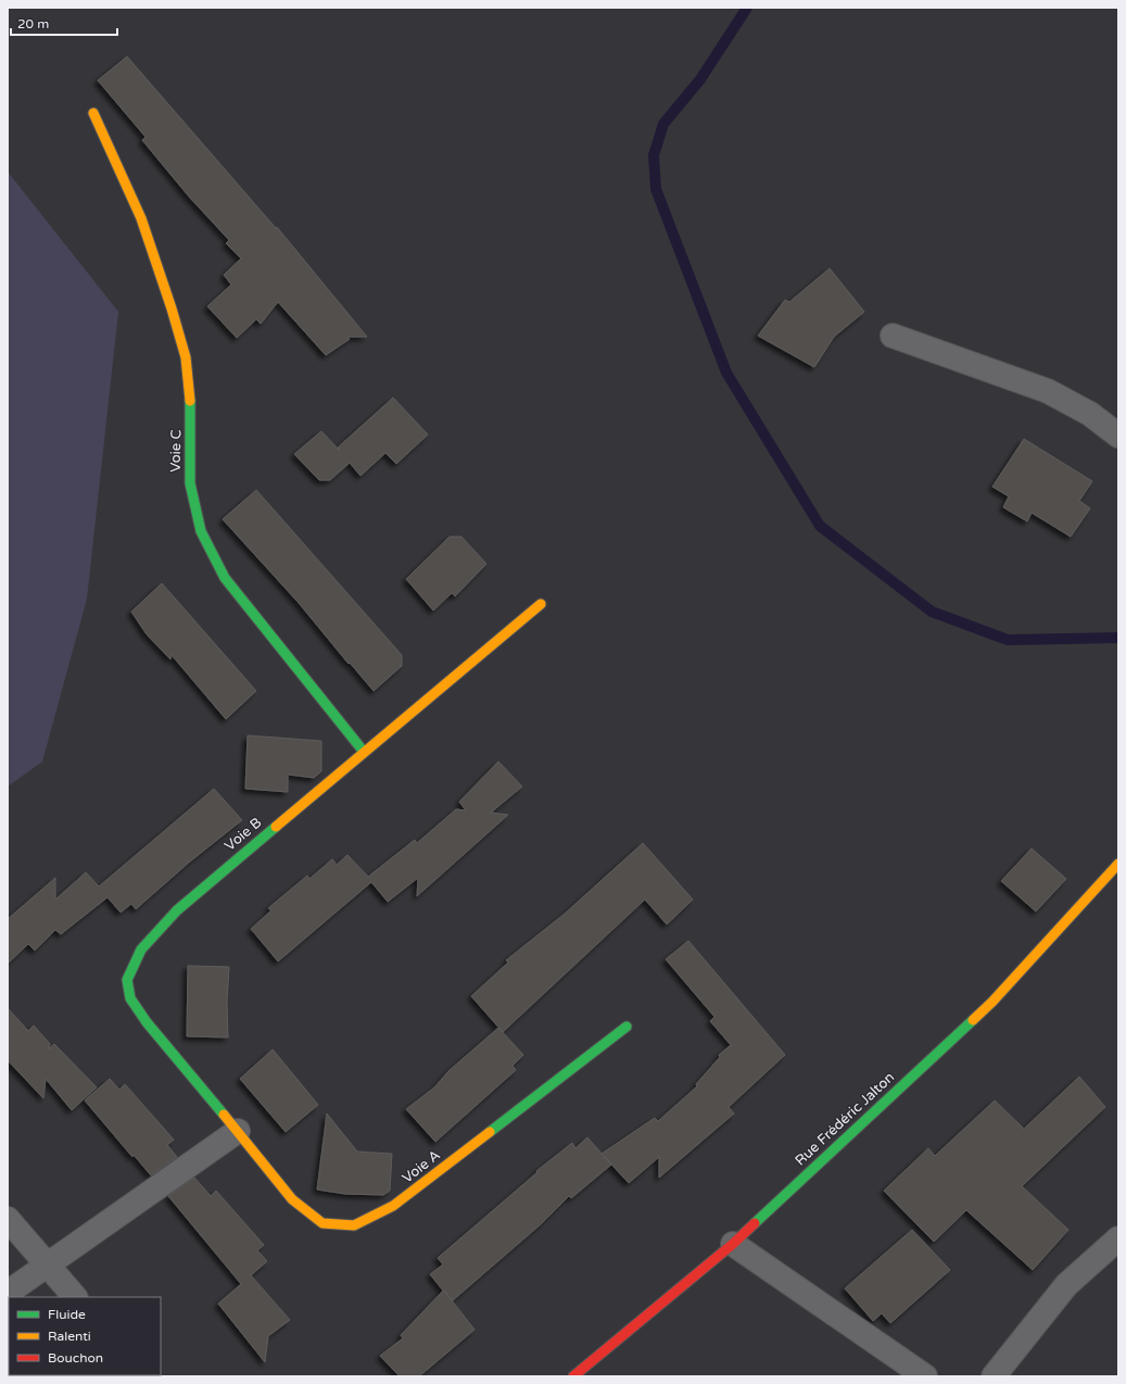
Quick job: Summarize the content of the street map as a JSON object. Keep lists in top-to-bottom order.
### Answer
{
  "streets": {
    "street": [
      "Voie C",
      "Voie B",
      "Rue Frédéric Jalton",
      "Voie A"
    ]
  },
  "crossings": [
    ["Voie C", "Voie B"],
    ["Voie B", "Voie A"]
  ],
  "legend": ["Fluide", "Ralenti", "Bouchon"],
  "scale_bar": "20 m"
}
